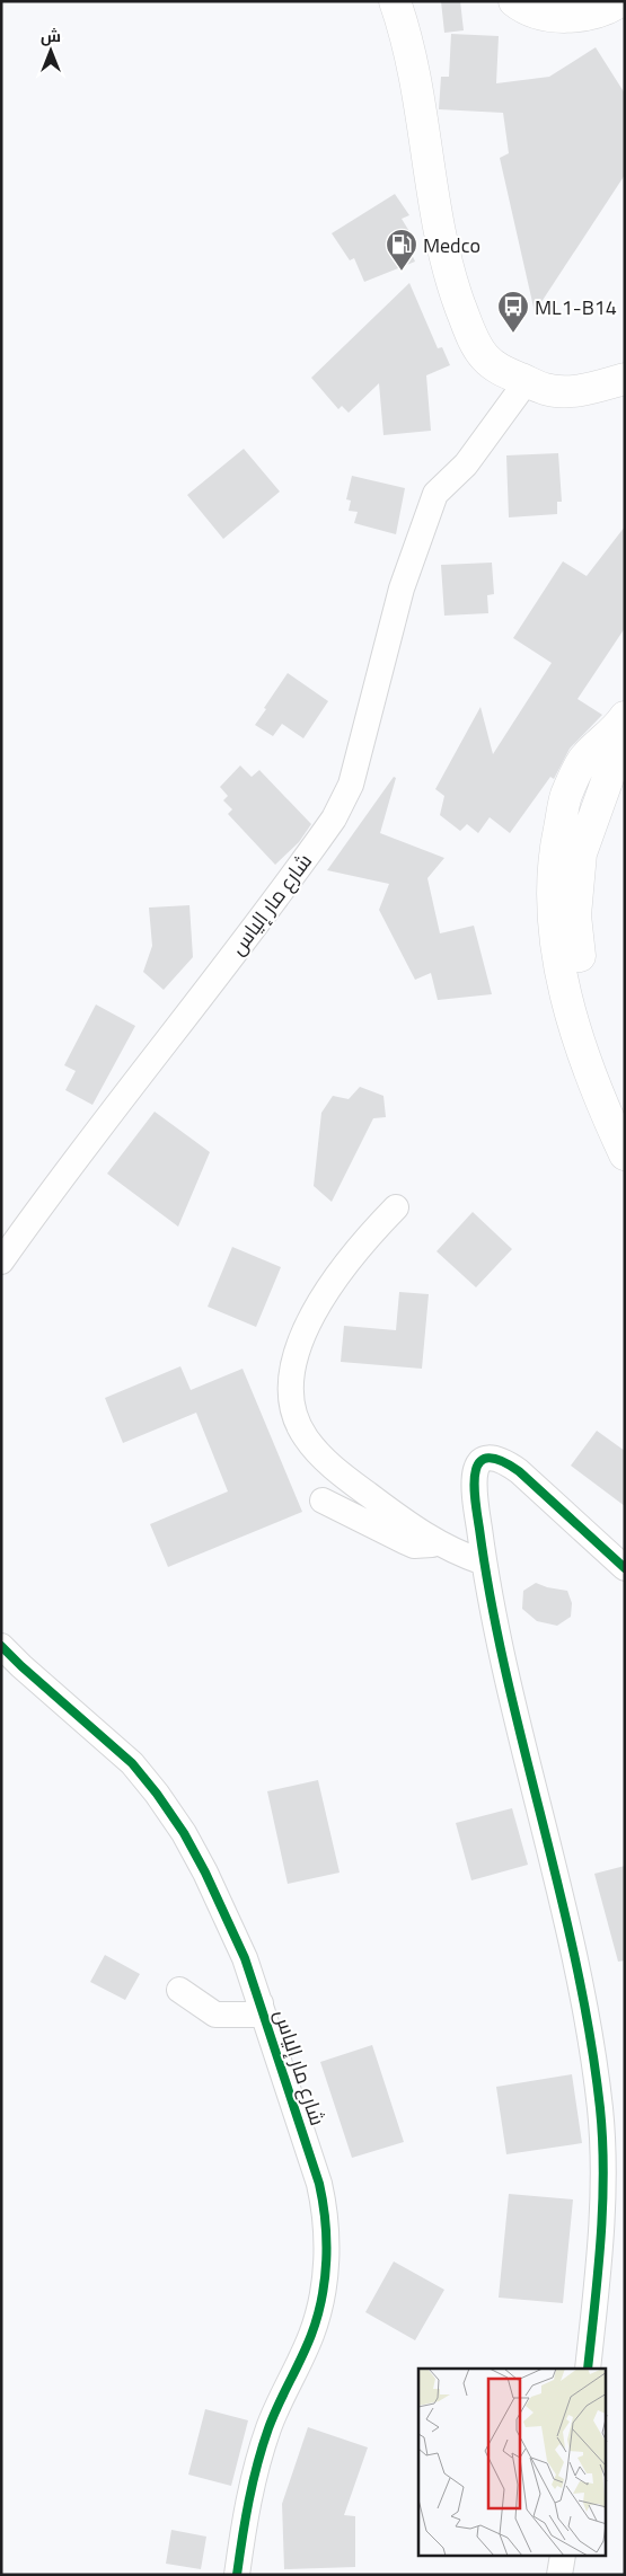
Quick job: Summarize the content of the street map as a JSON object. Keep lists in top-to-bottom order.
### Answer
{
  "streets": {
    "street": ["شارع مار إلياس"]
  },
  "places": {
    "fuel station": ["Medco"],
    "bus stop": ["ML1-B14"]
  },
  "north": "top"
}
